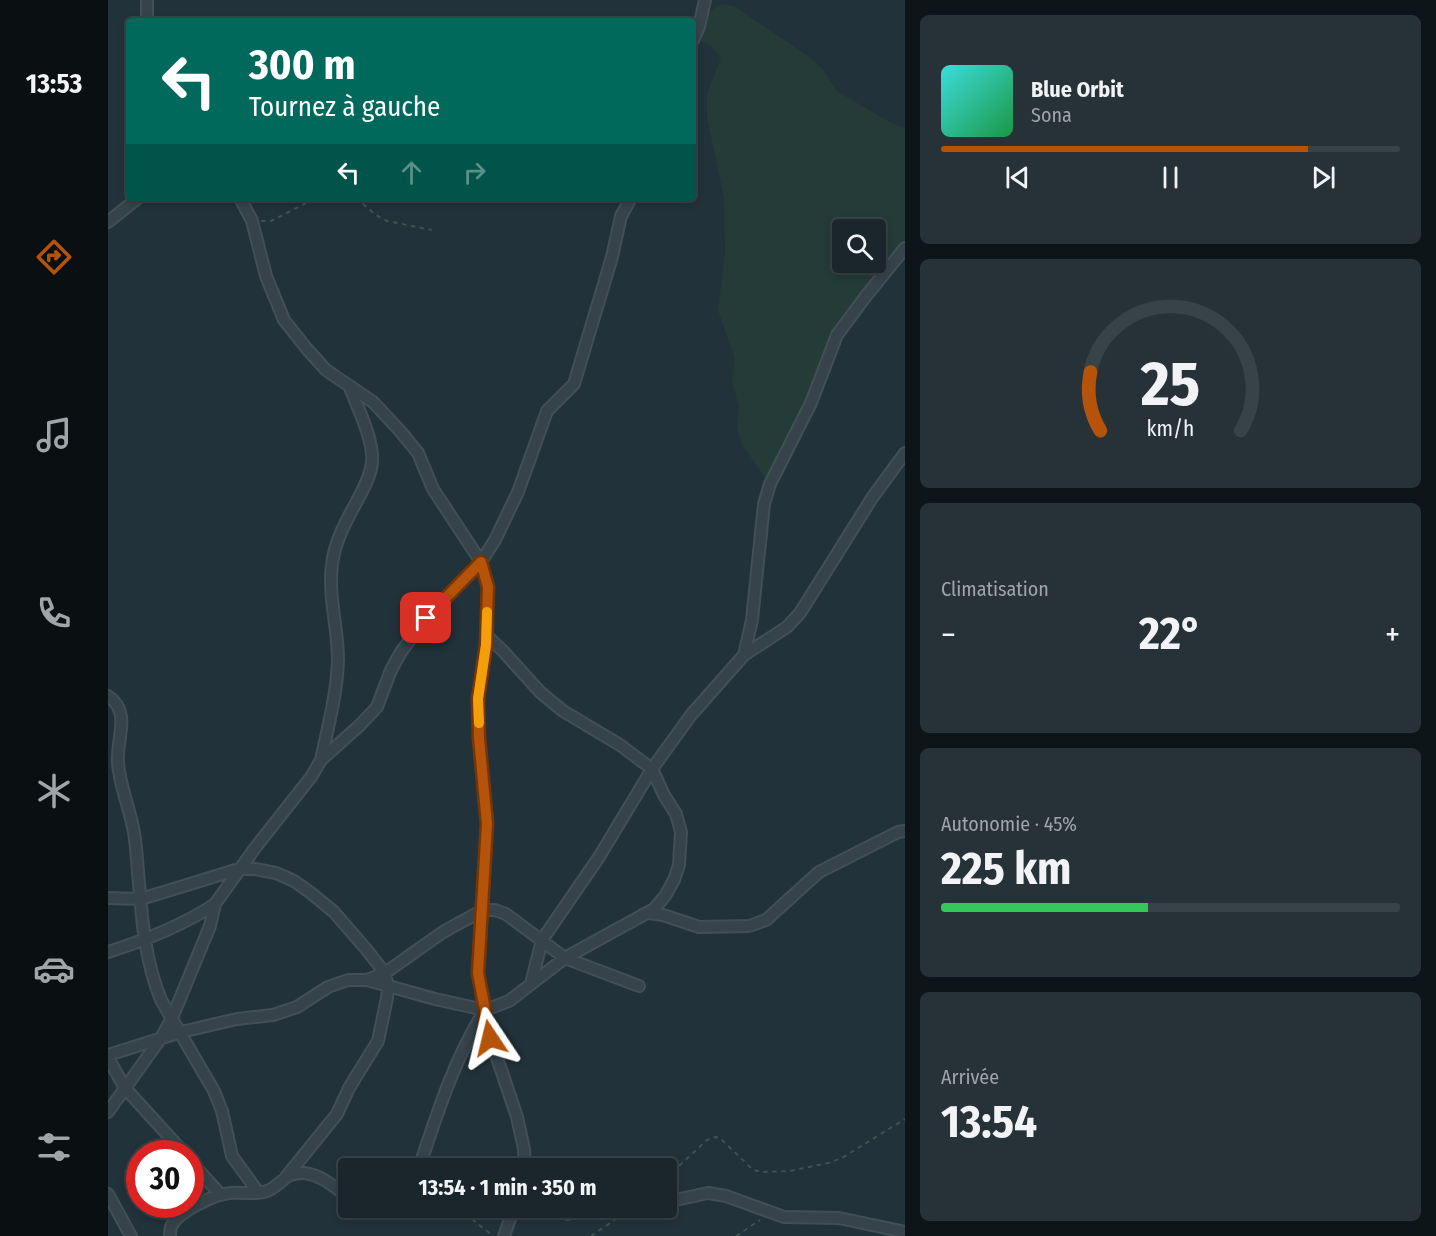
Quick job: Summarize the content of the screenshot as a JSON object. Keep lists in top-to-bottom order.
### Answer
{
  "page": {
    "tabs": "13:53",
    "turn": ["300 m", "Tournez à gauche"],
    "song": ["Blue Orbit", "Sona"],
    "tile": [
      "Climatisation",
      ["Autonomie · 45%", "225 km"],
      ["Arrivée", "13:54"]
    ],
    "heat": ["−", "22°", "+"],
    "limit": "30",
    "trip": "13:54 · 1 min · 350 m",
    "gauge": ["25", "km/h"]
  }
}
